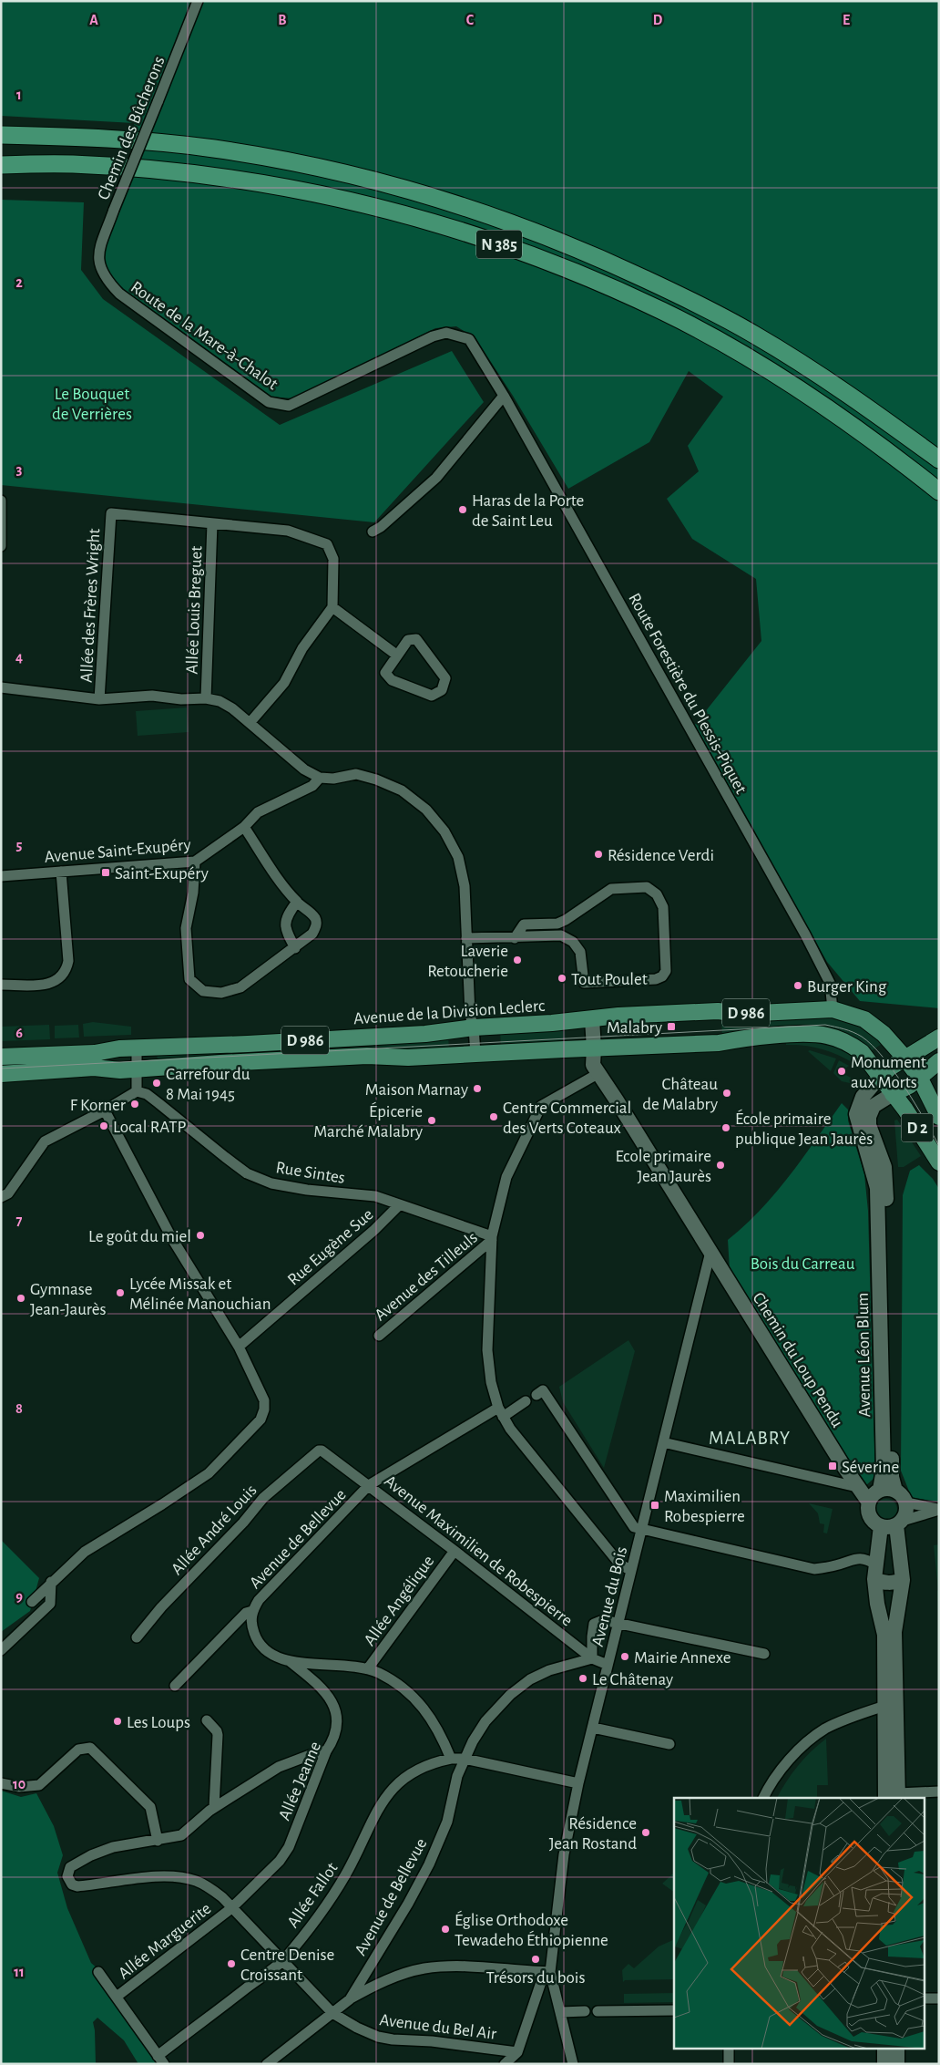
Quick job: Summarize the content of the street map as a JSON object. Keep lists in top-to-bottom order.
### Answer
{
  "streets": {
    "highway": ["N 385"],
    "main road": [
      "Avenue de la Division Leclerc",
      "D 986",
      "D 2",
      "Avenue Léon Blum",
      "Chemin du Loup Pendu"
    ],
    "street": [
      "Chemin des Bûcherons",
      "Route de la Mare-à-Chalot",
      "Allée des Frères Wright",
      "Allée Louis Breguet",
      "Route Forestière du Plessis-Piquet",
      "Avenue Saint-Exupéry",
      "Rue Sintes",
      "Rue Eugène Sue",
      "Avenue des Tilleuls",
      "Allée André Louis",
      "Avenue de Bellevue",
      "Avenue Maximilien de Robespierre",
      "Avenue du Bois",
      "Allée Angélique",
      "Allée Jeanne",
      "Allée Fallot",
      "Allée Marguerite",
      "Avenue du Bel Air"
    ]
  },
  "crossings": [
    ["Chemin des Bûcherons", "Route de la Mare-à-Chalot"],
    ["Route de la Mare-à-Chalot", "Route Forestière du Plessis-Piquet"],
    ["Allée des Frères Wright", "Allée Louis Breguet"],
    ["Route Forestière du Plessis-Piquet", "Avenue de la Division Leclerc"],
    ["Avenue de la Division Leclerc", "D 2"],
    ["Avenue de la Division Leclerc", "Chemin du Loup Pendu"],
    ["D 986", "D 2"],
    ["D 986", "Avenue Léon Blum"],
    ["D 986", "Chemin du Loup Pendu"],
    ["D 2", "Avenue Léon Blum"],
    ["Rue Sintes", "Rue Eugène Sue"],
    ["Rue Sintes", "Avenue des Tilleuls"],
    ["Avenue Léon Blum", "Chemin du Loup Pendu"],
    ["Chemin du Loup Pendu", "Avenue du Bois"],
    ["Allée André Louis", "Avenue de Bellevue"],
    ["Avenue de Bellevue", "Avenue Maximilien de Robespierre"],
    ["Avenue de Bellevue", "Allée Angélique"],
    ["Avenue de Bellevue", "Allée Jeanne"],
    ["Avenue de Bellevue", "Allée Fallot"],
    ["Avenue de Bellevue", "Avenue du Bel Air"],
    ["Avenue Maximilien de Robespierre", "Avenue du Bois"],
    ["Avenue Maximilien de Robespierre", "Allée Angélique"],
    ["Allée Jeanne", "Allée Marguerite"],
    ["Allée Jeanne", "Avenue du Bel Air"],
    ["Allée Fallot", "Avenue du Bel Air"],
    ["Allée Marguerite", "Avenue du Bel Air"]
  ],
  "districts": ["MALABRY"],
  "parks": ["Le Bouquet de Verrières", "Bois du Carreau"],
  "places": {
    "other": [
      "Haras de la Porte de Saint Leu",
      "Résidence Verdi",
      "Laverie Retoucherie",
      "Tout Poulet",
      "Burger King",
      "Monument aux Morts",
      "Carrefour du 8 Mai 1945",
      "Maison Marnay",
      "Château de Malabry",
      "F Korner",
      "Centre Commercial des Verts Coteaux",
      "Épicerie Marché Malabry",
      "Local RATP",
      "École primaire publique Jean Jaurès",
      "Ecole primaire Jean Jaurès",
      "Le goût du miel",
      "Lycée Missak et Mélinée Manouchian",
      "Gymnase Jean-Jaurès",
      "Mairie Annexe",
      "Le Châtenay",
      "Les Loups",
      "Résidence Jean Rostand",
      "Église Orthodoxe Tewadeho Éthiopienne",
      "Trésors du bois",
      "Centre Denise Croissant"
    ],
    "transit": [
      "Saint-Exupéry",
      "Malabry",
      "Séverine",
      "Maximilien Robespierre"
    ]
  },
  "grid": {
    "columns": [
      "A",
      "B",
      "C",
      "D",
      "E"
    ],
    "rows": [
      "1",
      "2",
      "3",
      "4",
      "5",
      "6",
      "7",
      "8",
      "9",
      "10",
      "11"
    ]
  }
}
